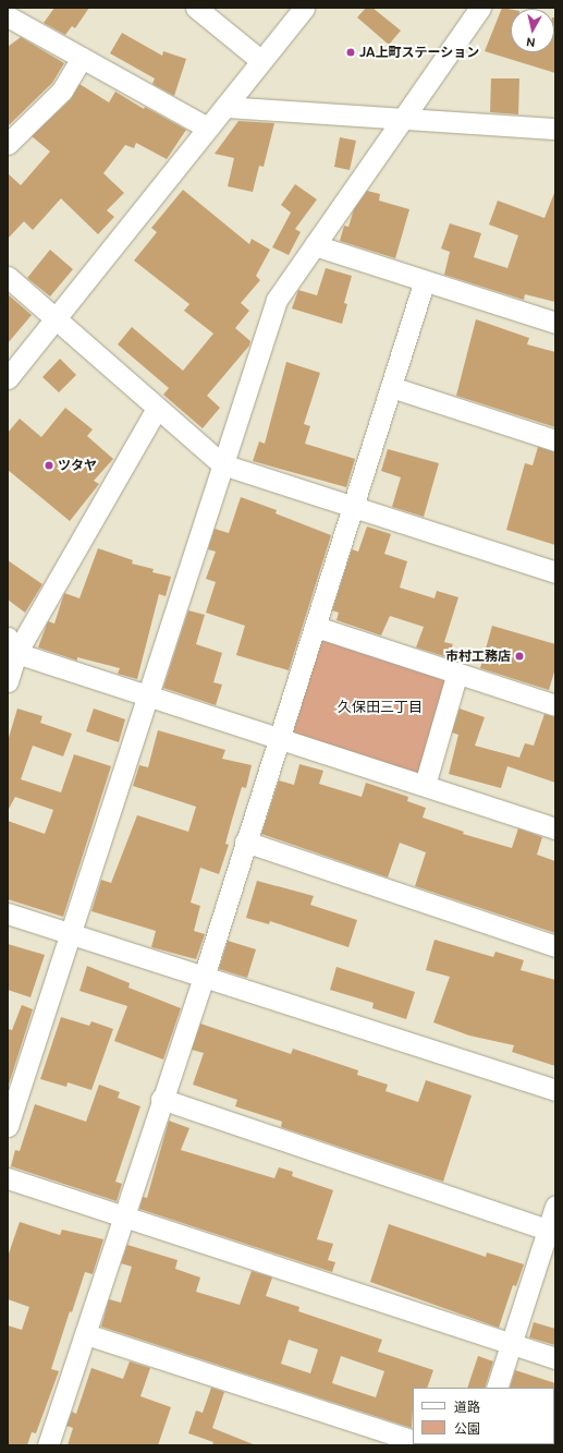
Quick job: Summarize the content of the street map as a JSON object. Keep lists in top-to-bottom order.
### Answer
{
  "districts": ["久保田三丁目"],
  "places": ["JA上町ステーション", "ツタヤ", "市村工務店"],
  "legend": ["道路", "公園"],
  "north": "bottom"
}
